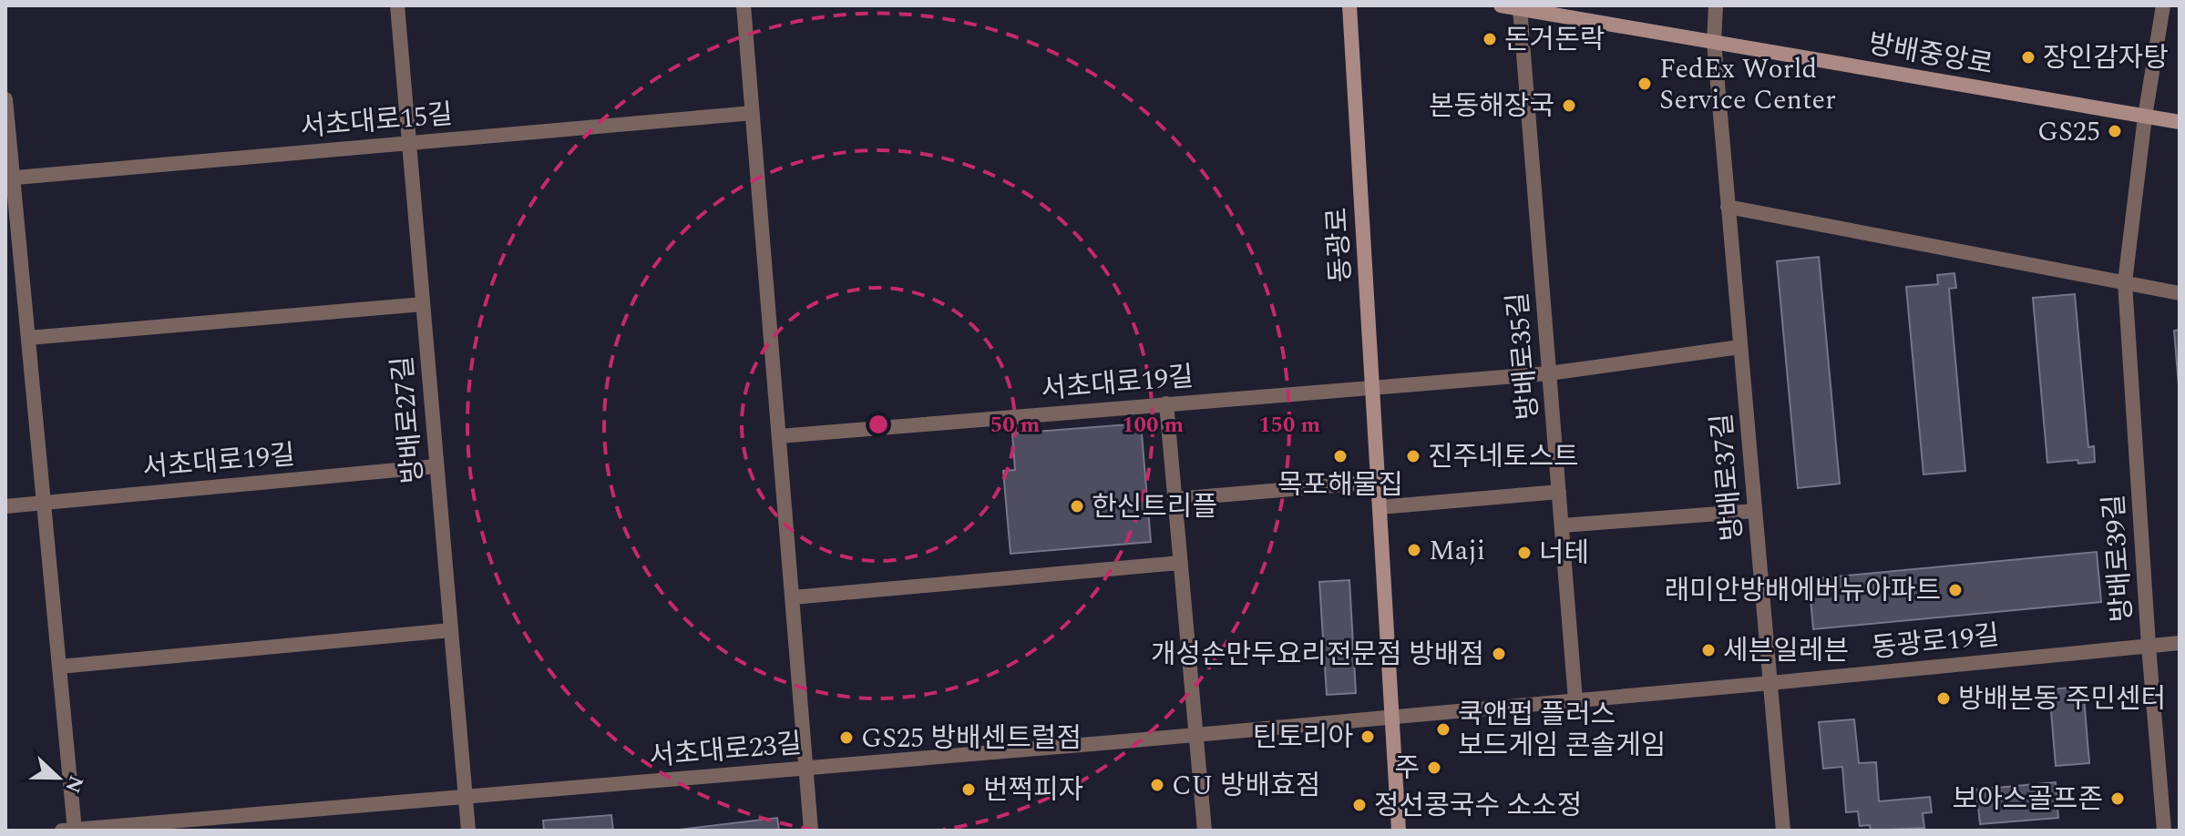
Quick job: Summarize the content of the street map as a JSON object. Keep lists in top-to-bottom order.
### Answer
{
  "streets": {
    "street": [
      "방배중앙로",
      "서초대로15길",
      "동광로",
      "방배로35길",
      "서초대로19길",
      "방배로27길",
      "방배로37길",
      "방배로39길",
      "동광로19길",
      "서초대로23길"
    ]
  },
  "crossings": [
    ["방배중앙로", "방배로35길"],
    ["방배중앙로", "방배로37길"],
    ["방배중앙로", "방배로39길"],
    ["서초대로15길", "방배로27길"],
    ["동광로", "서초대로19길"],
    ["동광로", "동광로19길"],
    ["동광로", "서초대로23길"],
    ["방배로35길", "서초대로19길"],
    ["방배로35길", "동광로19길"],
    ["서초대로19길", "방배로27길"],
    ["서초대로19길", "방배로37길"],
    ["방배로27길", "서초대로23길"],
    ["방배로37길", "동광로19길"],
    ["방배로39길", "동광로19길"],
    ["동광로19길", "서초대로23길"]
  ],
  "places": [
    "돈거돈락",
    "장인감자탕",
    "FedEx World Service Center",
    "본동해장국",
    "GS25",
    "목포해물집",
    "진주네토스트",
    "한신트리플",
    "Maji",
    "너테",
    "래미안방배에버뉴아파트",
    "세븐일레븐",
    "개성손만두요리전문점 방배점",
    "방배본동 주민센터",
    "쿡앤펍 플러스 보드게임 콘솔게임",
    "틴토리아",
    "GS25 방배센트럴점",
    "주",
    "CU 방배효점",
    "번쩍피자",
    "보아스골프존",
    "정선콩국수 소소정"
  ],
  "north": "right",
  "rings": ["50 m", "100 m", "150 m"]
}
